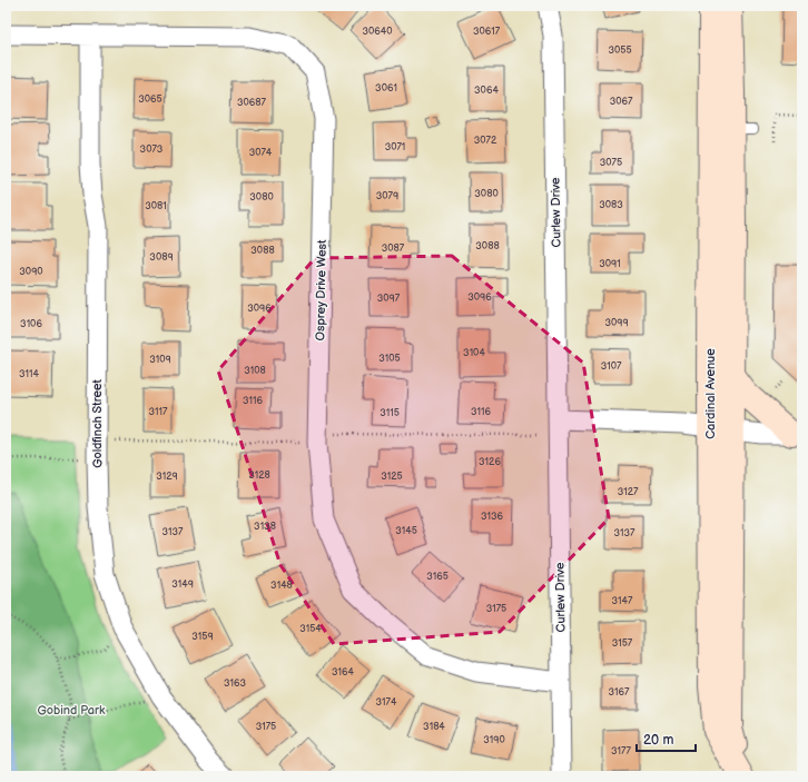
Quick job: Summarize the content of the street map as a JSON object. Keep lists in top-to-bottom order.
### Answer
{
  "streets": {
    "street": [
      "Curlew Drive",
      "Osprey Drive West",
      "Cardinal Avenue",
      "Goldfinch Street"
    ]
  },
  "crossings": [
    ["Curlew Drive", "Osprey Drive West"],
    ["Osprey Drive West", "Goldfinch Street"]
  ],
  "parks": ["Gobind Park"],
  "house_numbers": [
    "30640",
    "30617",
    "3055",
    "3061",
    "3064",
    "3065",
    "3067",
    "30687",
    "3072",
    "3071",
    "3073",
    "3074",
    "3075",
    "3080",
    "3079",
    "3080",
    "3083",
    "3081",
    "3088",
    "3087",
    "3088",
    "3089",
    "3091",
    "3090",
    "3096",
    "3097",
    "3096",
    "3099",
    "3106",
    "3104",
    "3105",
    "3109",
    "3107",
    "3108",
    "3114",
    "3116",
    "3117",
    "3116",
    "3115",
    "3126",
    "3128",
    "3129",
    "3125",
    "3127",
    "3136",
    "3138",
    "3145",
    "3137",
    "3137",
    "3165",
    "3149",
    "3148",
    "3147",
    "3175",
    "3154",
    "3159",
    "3157",
    "3164",
    "3163",
    "3167",
    "3174",
    "3175",
    "3184",
    "3190",
    "3177"
  ],
  "scale_bar": "20 m"
}
